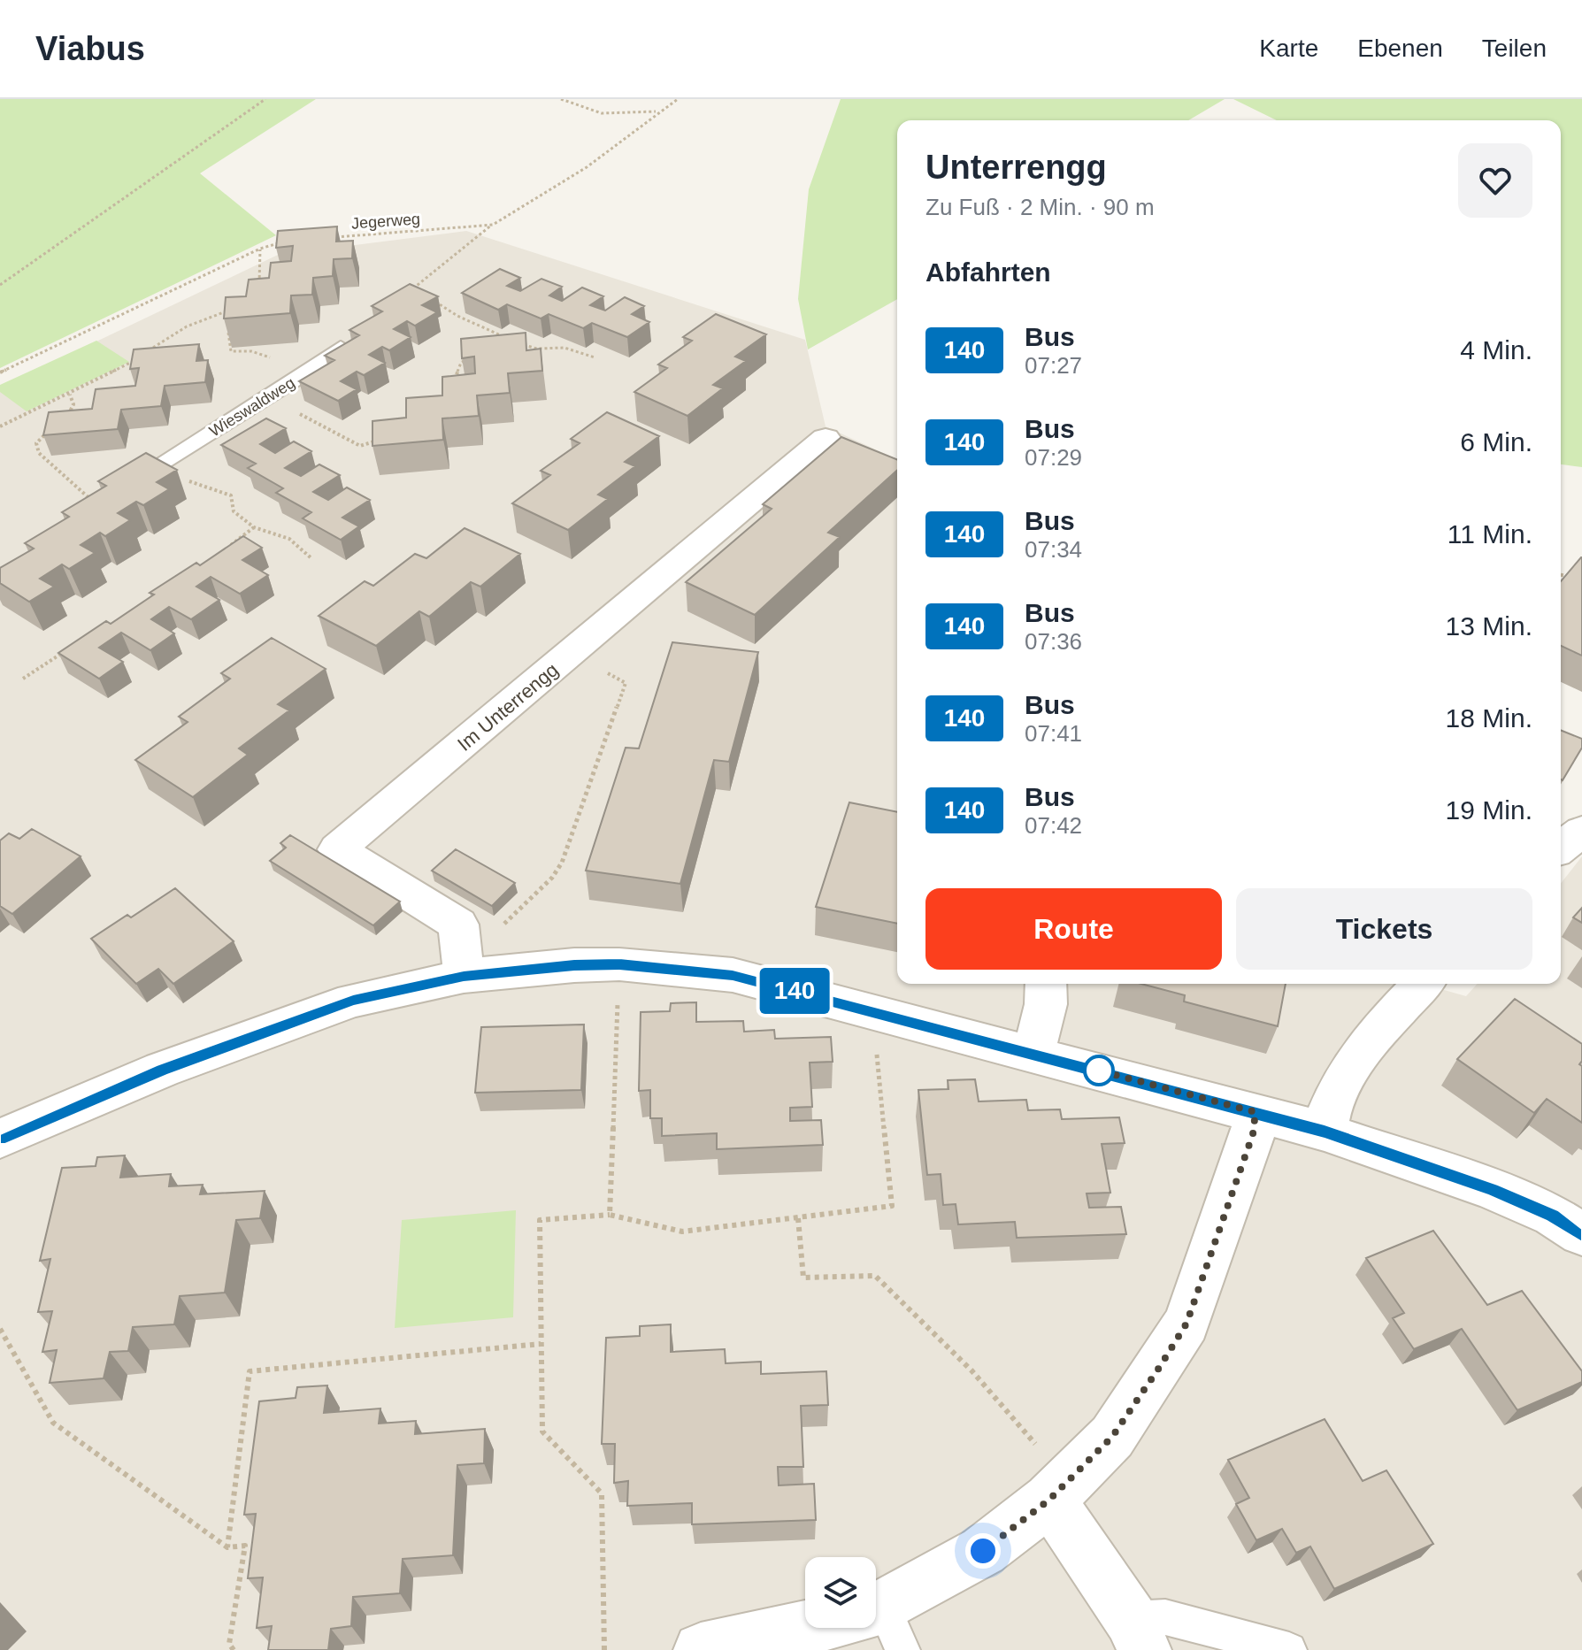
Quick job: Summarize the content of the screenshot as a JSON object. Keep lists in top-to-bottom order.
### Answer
{
  "streets": {
    "street": ["Im Unterrengg"],
    "lane": ["Wieswaldweg"],
    "path": ["Jegerweg"]
  },
  "lines": ["bus line 140"],
  "page": {
    "header": "Viabus",
    "nav": ["Karte", "Ebenen", "Teilen"],
    "on_map": "140",
    "heading": [
      ["Unterrengg", "Zu Fuß · 2 Min. · 90 m"],
      "Abfahrten"
    ],
    "list": [
      {
        "mark": "140",
        "name": "Bus",
        "note": "07:27",
        "value": "4 Min."
      },
      {
        "mark": "140",
        "name": "Bus",
        "note": "07:29",
        "value": "6 Min."
      },
      {
        "mark": "140",
        "name": "Bus",
        "note": "07:34",
        "value": "11 Min."
      },
      {
        "mark": "140",
        "name": "Bus",
        "note": "07:36",
        "value": "13 Min."
      },
      {
        "mark": "140",
        "name": "Bus",
        "note": "07:41",
        "value": "18 Min."
      },
      {
        "mark": "140",
        "name": "Bus",
        "note": "07:42",
        "value": "19 Min."
      }
    ],
    "buttons": ["Route", "Tickets"]
  }
}
